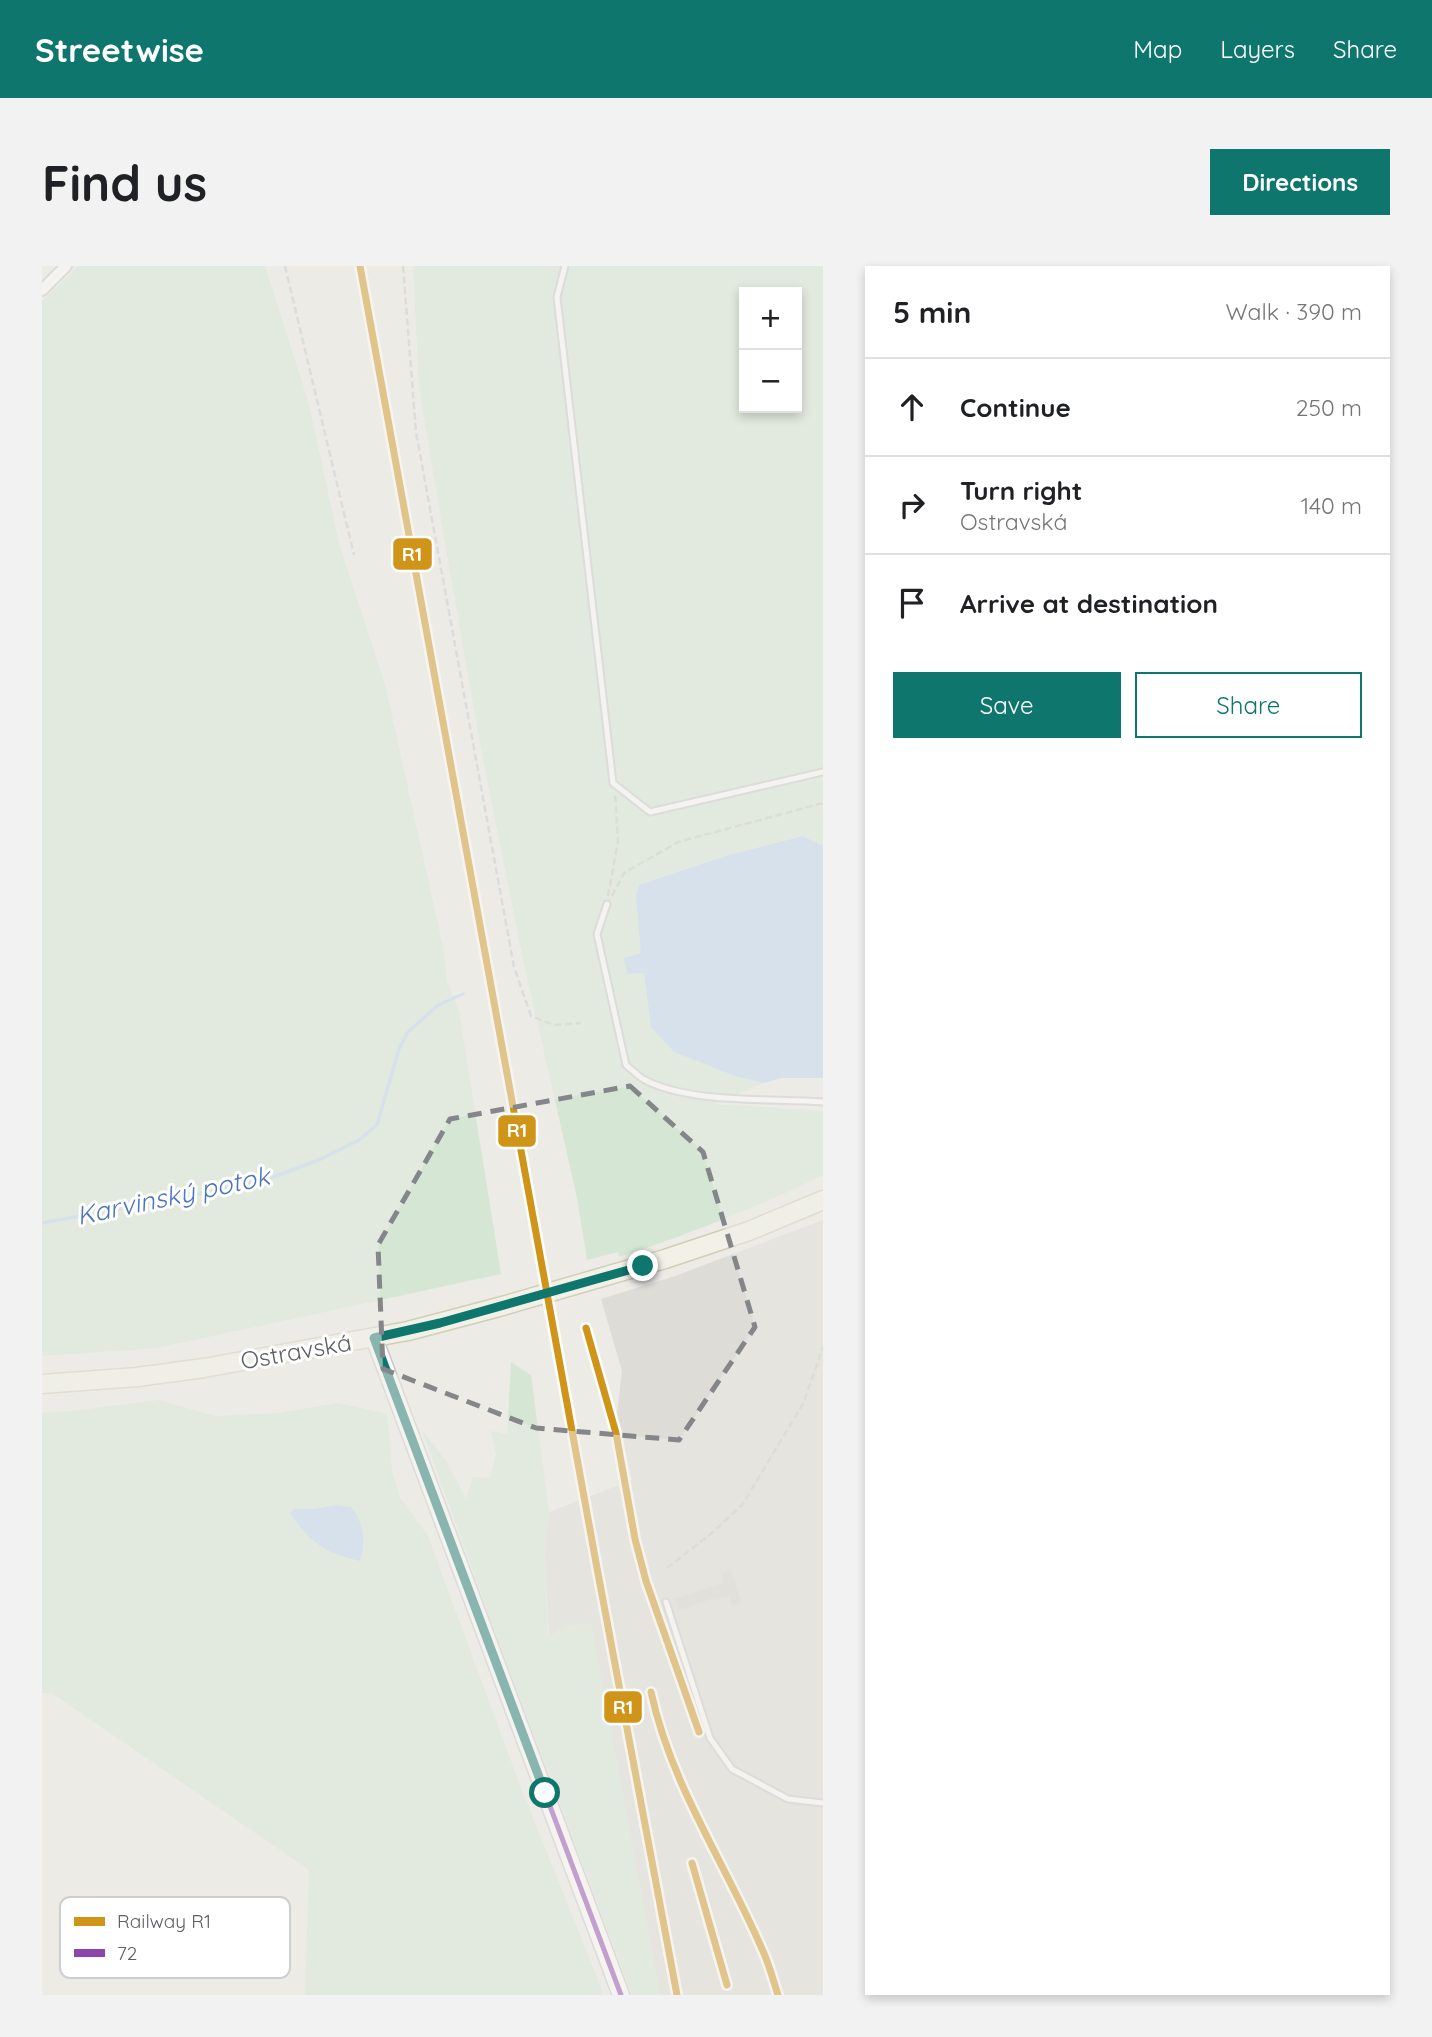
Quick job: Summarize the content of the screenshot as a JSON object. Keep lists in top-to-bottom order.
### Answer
{
  "streets": {
    "main road": ["Ostravská"]
  },
  "water": ["Karvinský potok"],
  "lines": ["rail line R1", "transit line 72"],
  "legend": ["Railway R1", "72"],
  "page": {
    "header": "Streetwise",
    "nav": ["Map", "Layers", "Share"],
    "buttons": [
      "Directions",
      ["Save", "Share"]
    ],
    "title": "Find us",
    "heading": ["5 min", "Walk · 390 m"],
    "map_buttons": ["+", "−"],
    "list": [
      ["Continue", "250 m"],
      ["Turn right", "Ostravská", "140 m"],
      "Arrive at destination"
    ]
  }
}
